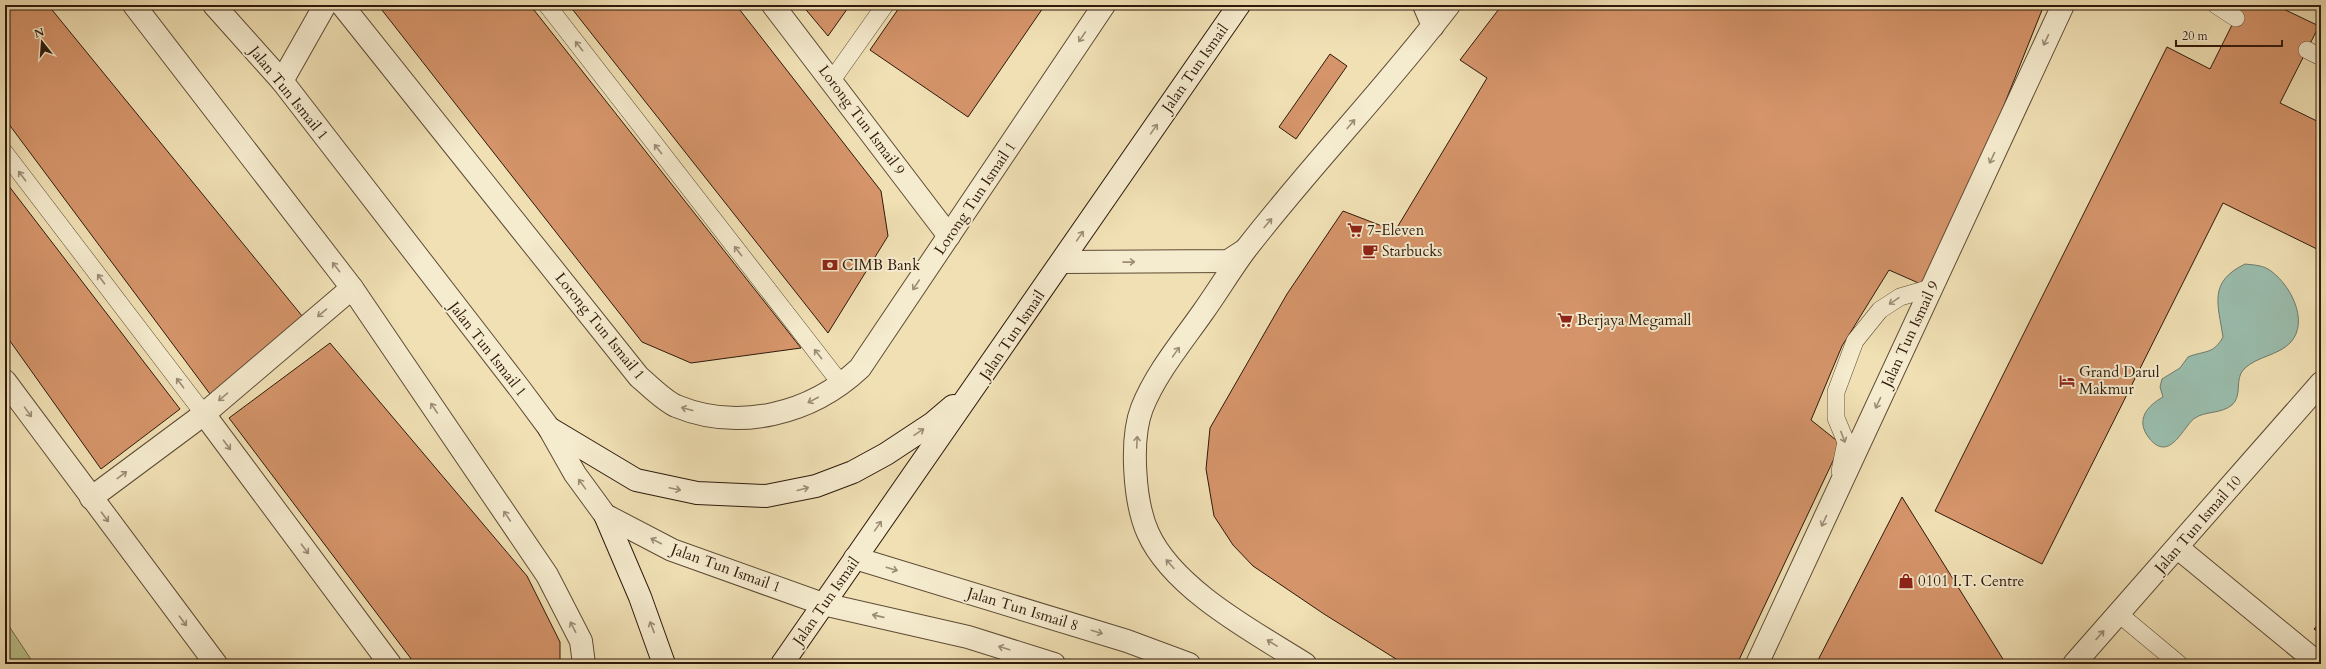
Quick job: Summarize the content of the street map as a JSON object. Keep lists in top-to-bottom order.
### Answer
{
  "streets": {
    "street": [
      "Jalan Tun Ismail",
      "Jalan Tun Ismail 1",
      "Lorong Tun Ismail 9",
      "Lorong Tun Ismail 1",
      "Jalan Tun Ismail 9",
      "Jalan Tun Ismail 10",
      "Jalan Tun Ismail 8"
    ]
  },
  "crossings": [
    ["Jalan Tun Ismail", "Jalan Tun Ismail 1"],
    ["Jalan Tun Ismail", "Jalan Tun Ismail 8"],
    ["Lorong Tun Ismail 9", "Lorong Tun Ismail 1"]
  ],
  "one_way": ["Jalan Tun Ismail 1", "Jalan Tun Ismail 9"],
  "places": {
    "supermarket": ["7-Eleven", "Berjaya Megamall"],
    "cafe": ["Starbucks"],
    "bank": ["CIMB Bank"],
    "hotel": ["Grand Darul Makmur"],
    "shop": ["0101 I.T. Centre"]
  },
  "scale_bar": "20 m",
  "north": "top"
}
